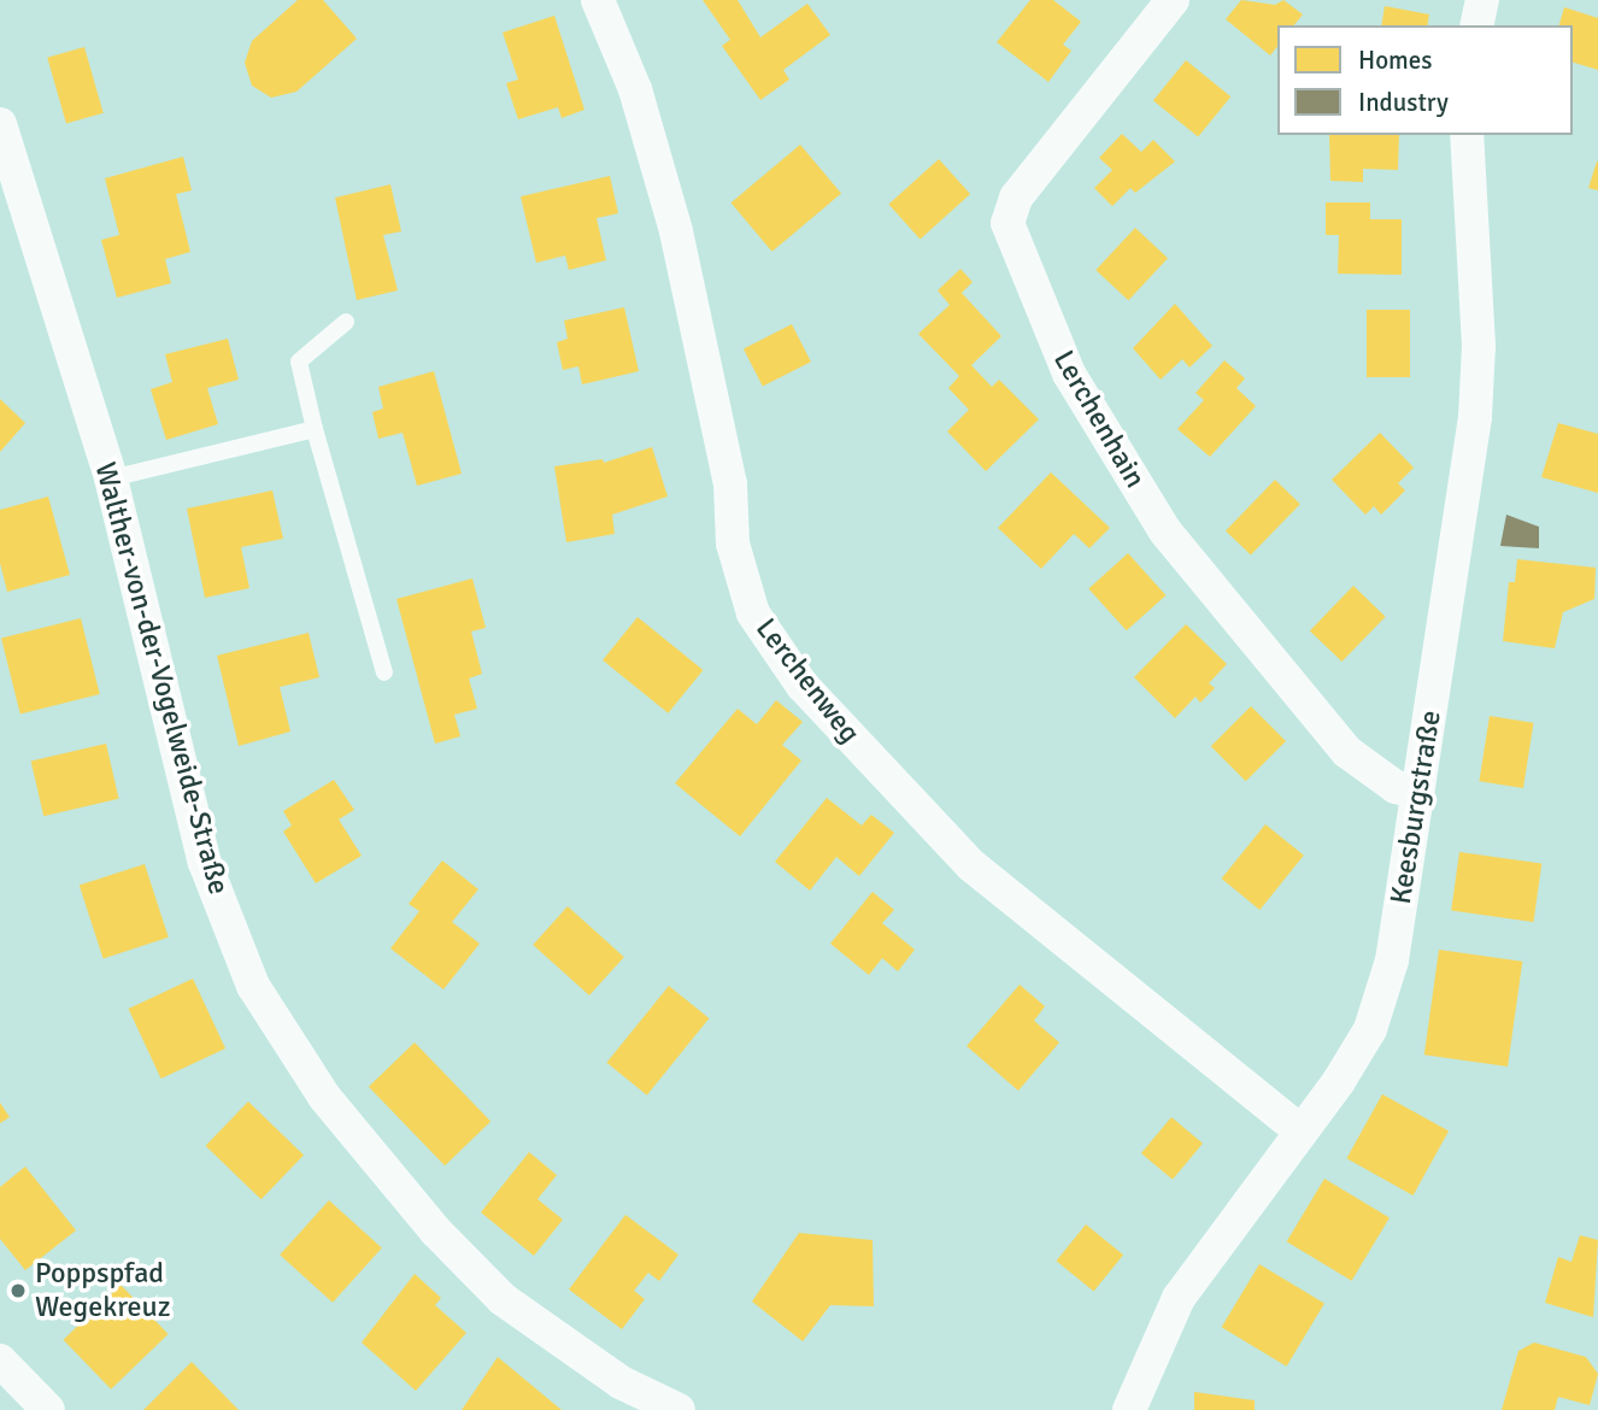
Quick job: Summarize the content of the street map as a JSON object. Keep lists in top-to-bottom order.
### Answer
{
  "streets": {
    "street": [
      "Lerchenhain",
      "Walther-von-der-Vogelweide-Straße",
      "Lerchenweg",
      "Keesburgstraße"
    ]
  },
  "crossings": [
    ["Lerchenhain", "Keesburgstraße"],
    ["Lerchenweg", "Keesburgstraße"]
  ],
  "places": ["Poppspfad Wegekreuz"],
  "legend": ["Homes", "Industry"]
}
